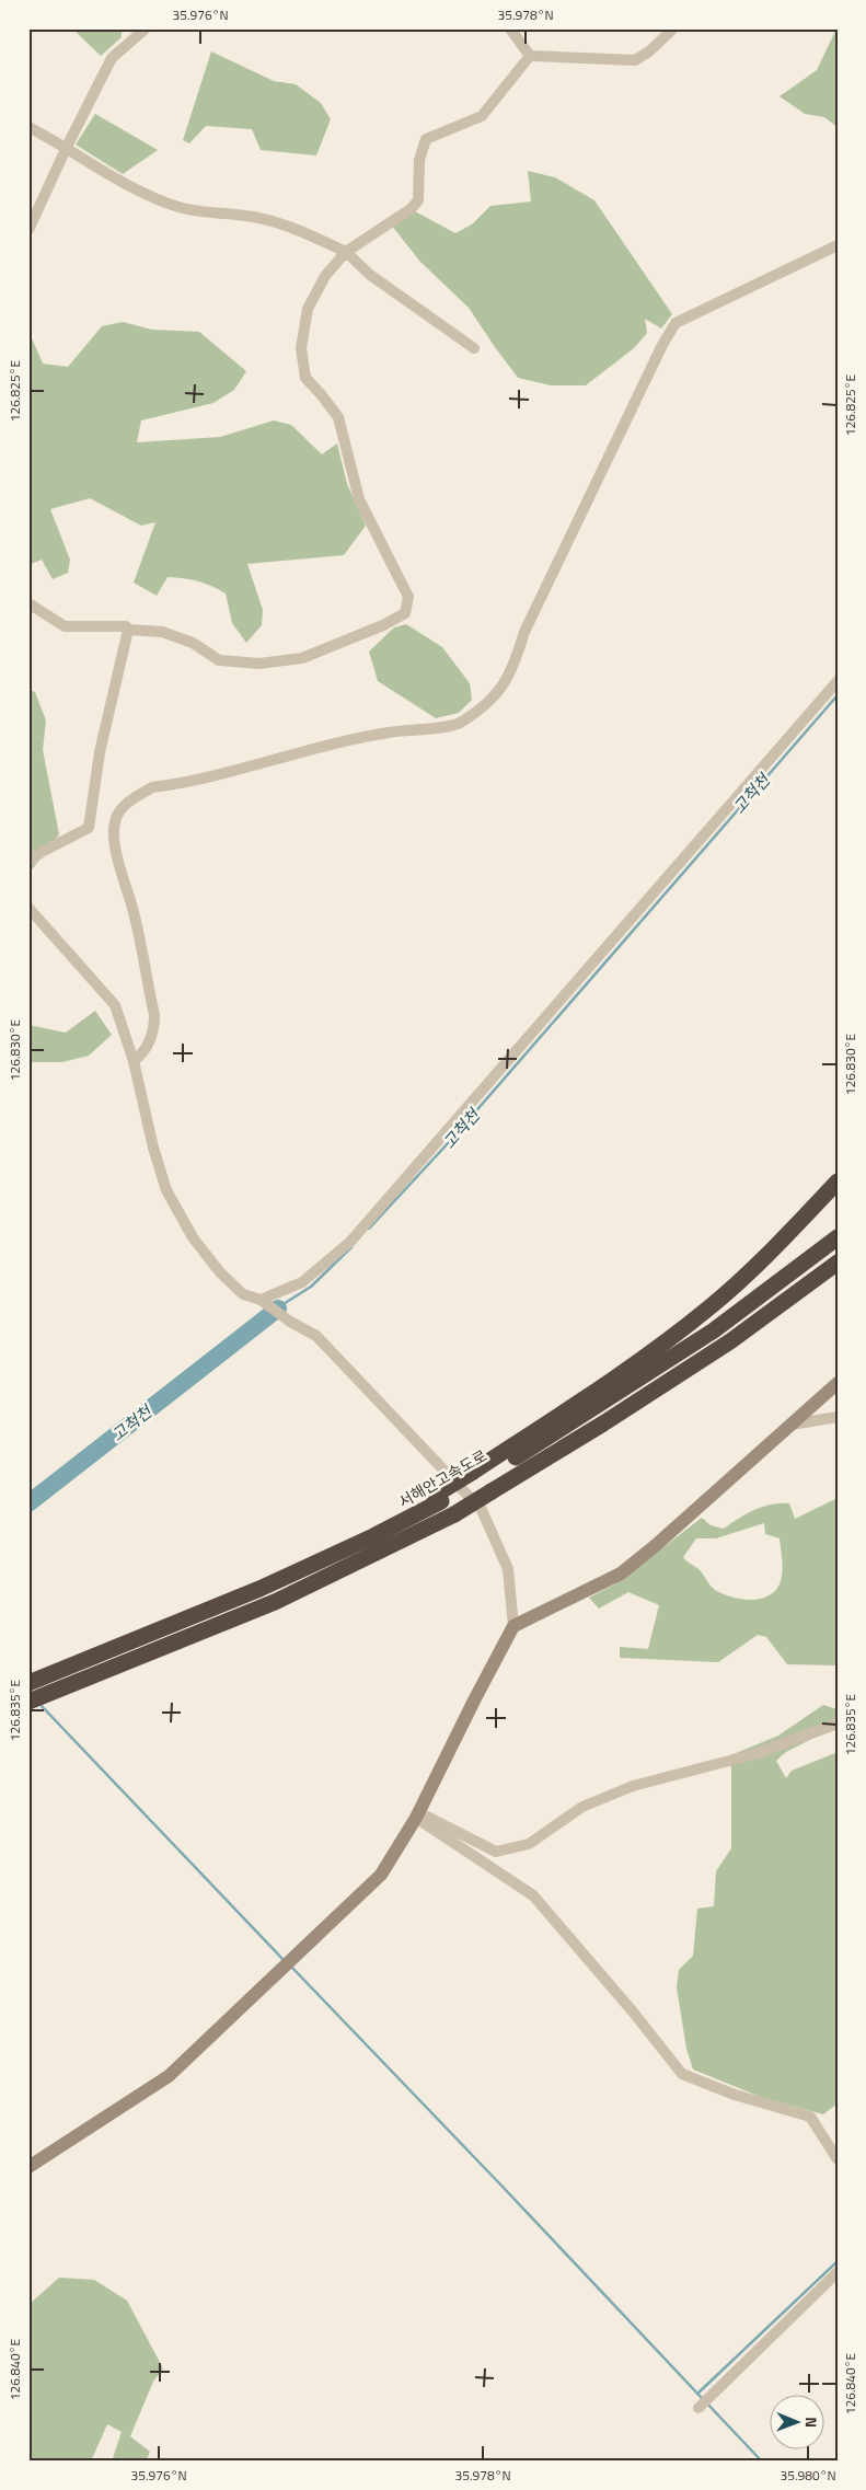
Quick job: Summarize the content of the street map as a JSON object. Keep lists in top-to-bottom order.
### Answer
{
  "streets": {
    "highway": ["서해안고속도로"]
  },
  "water": ["고척천"],
  "north": "right",
  "coordinates": [
    "35.976°N",
    "35.978°N",
    "126.825°E",
    "126.830°E",
    "126.835°E",
    "126.840°E",
    "35.980°N"
  ]
}
